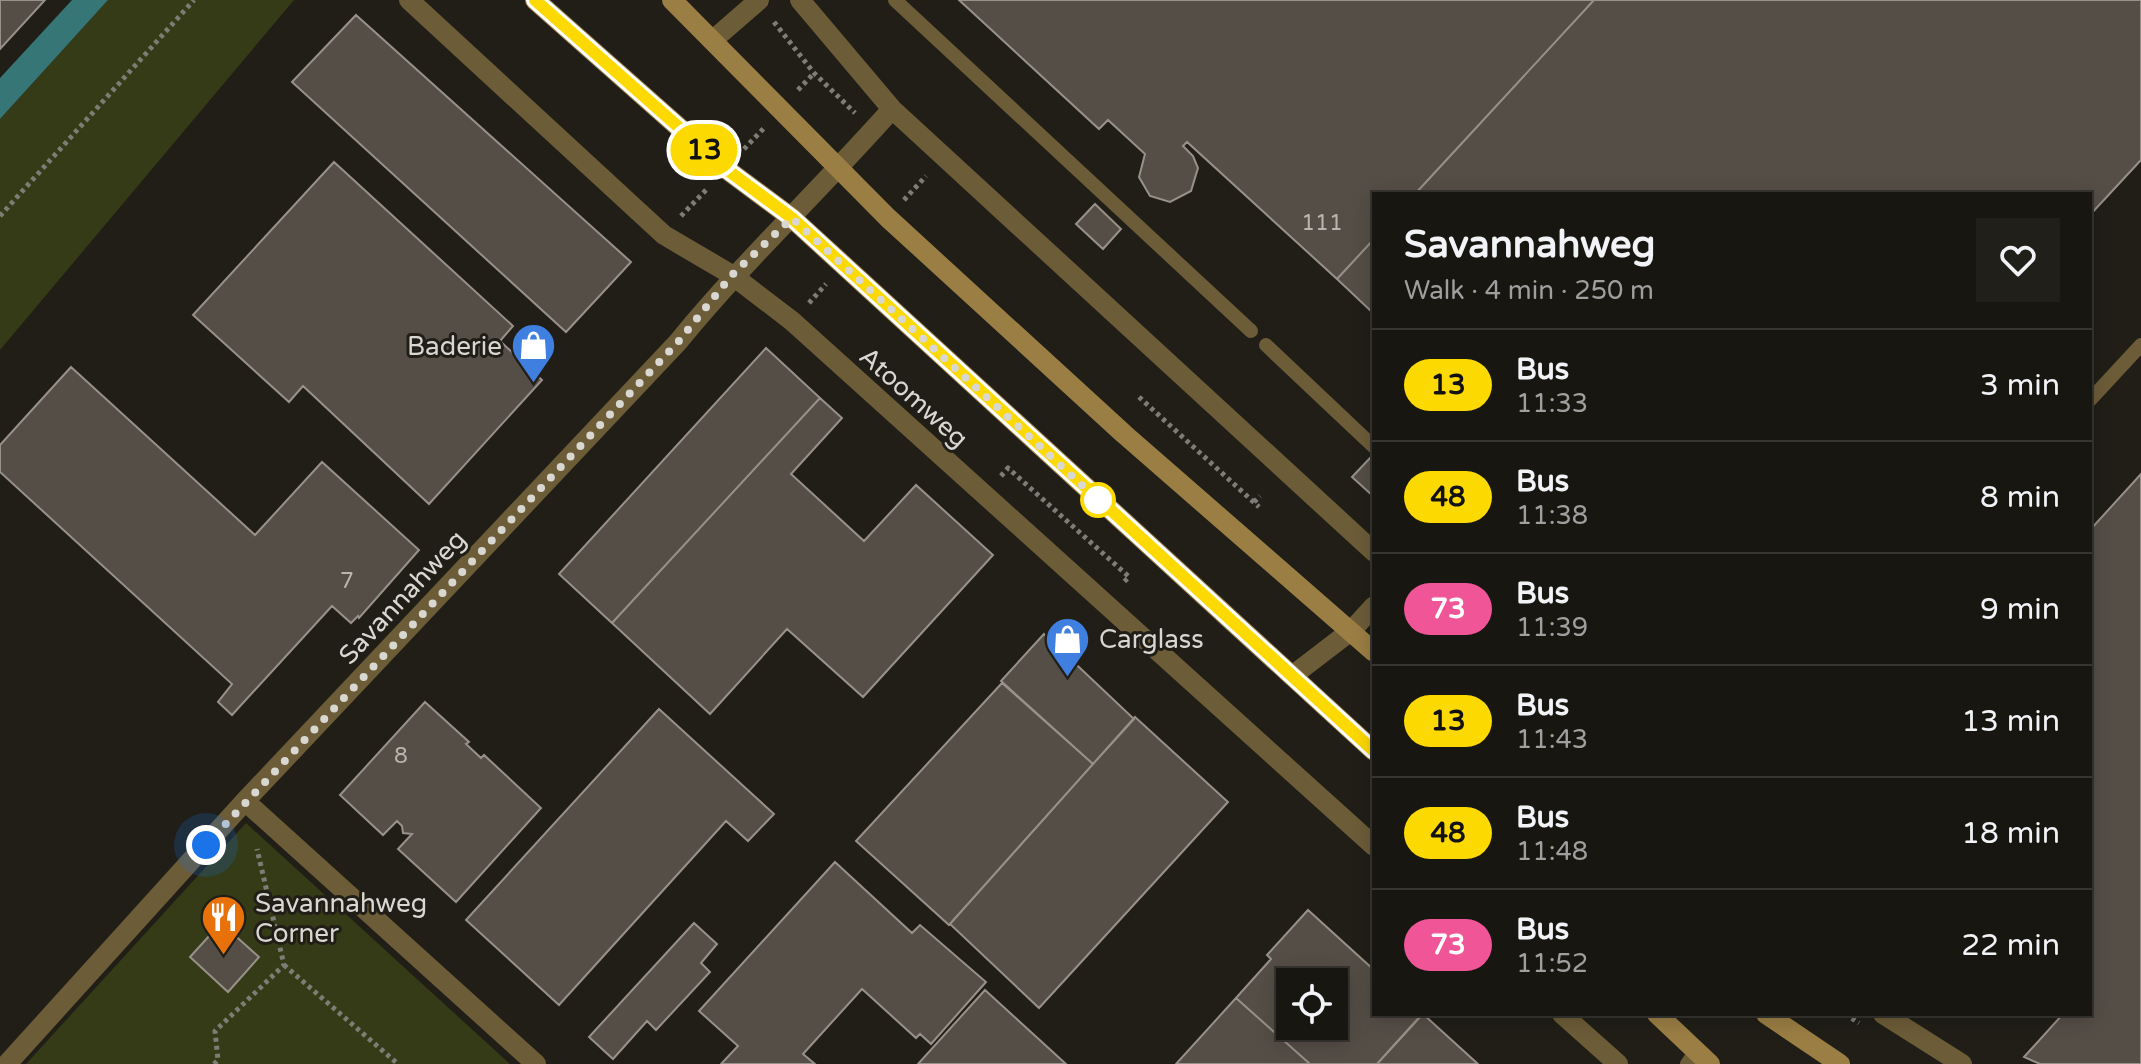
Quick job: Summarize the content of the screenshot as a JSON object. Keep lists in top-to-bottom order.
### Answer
{
  "streets": {
    "main road": ["Atoomweg"],
    "street": ["Savannahweg"]
  },
  "crossings": [
    ["Atoomweg", "Savannahweg"]
  ],
  "places": {
    "shop": ["Baderie", "Carglass"],
    "restaurant": ["Savannahweg Corner"]
  },
  "lines": ["bus line 13"],
  "house_numbers": ["111", "7", "8"],
  "page": {
    "on_map": "13",
    "heading": ["Savannahweg", "Walk · 4 min · 250 m"],
    "list": [
      {
        "mark": "13",
        "name": "Bus",
        "note": "11:33",
        "value": "3 min"
      },
      {
        "mark": "48",
        "name": "Bus",
        "note": "11:38",
        "value": "8 min"
      },
      {
        "mark": "73",
        "name": "Bus",
        "note": "11:39",
        "value": "9 min"
      },
      {
        "mark": "13",
        "name": "Bus",
        "note": "11:43",
        "value": "13 min"
      },
      {
        "mark": "48",
        "name": "Bus",
        "note": "11:48",
        "value": "18 min"
      },
      {
        "mark": "73",
        "name": "Bus",
        "note": "11:52",
        "value": "22 min"
      }
    ]
  }
}
